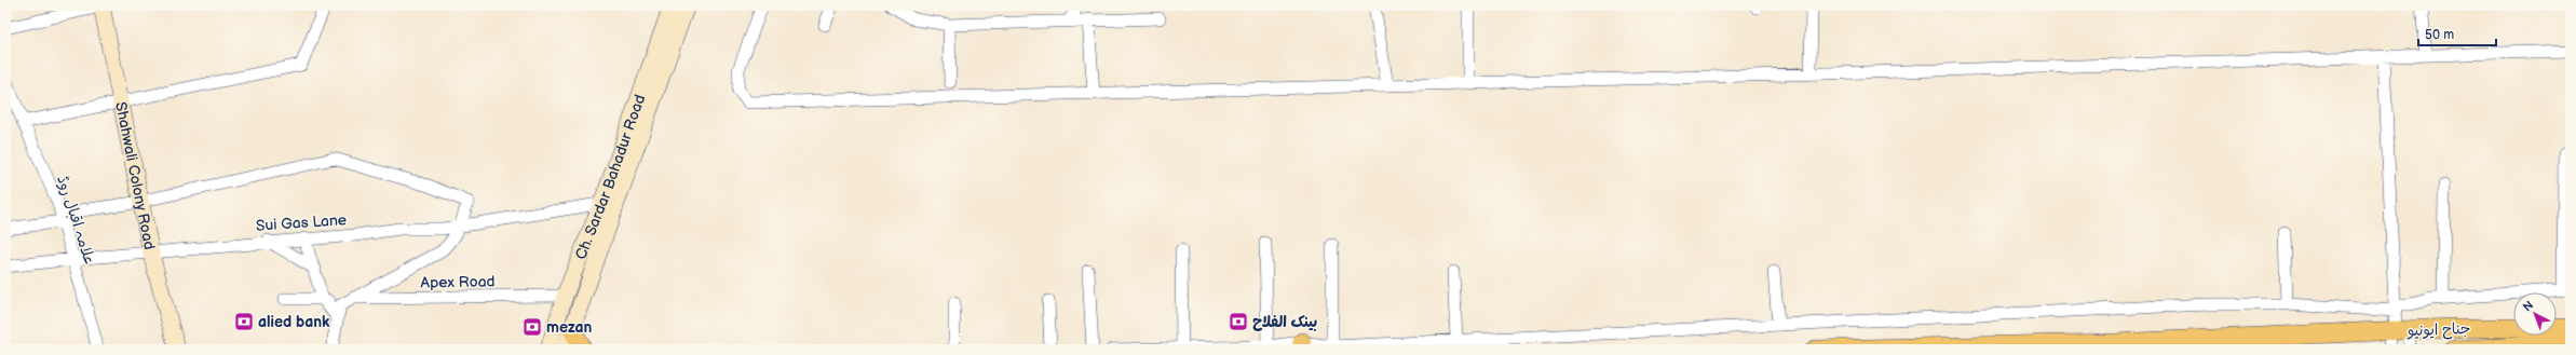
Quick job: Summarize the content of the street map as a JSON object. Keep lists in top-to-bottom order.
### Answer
{
  "streets": {
    "main road": ["Shahwali Colony Road", "Ch. Sardar Bahadur Road", "جناح ایونیو"],
    "street": ["علامہ اقبال روڈ", "Sui Gas Lane", "Apex Road"]
  },
  "crossings": [
    ["Shahwali Colony Road", "Sui Gas Lane"],
    ["Ch. Sardar Bahadur Road", "Sui Gas Lane"],
    ["Ch. Sardar Bahadur Road", "Apex Road"],
    ["علامہ اقبال روڈ", "Sui Gas Lane"]
  ],
  "places": {
    "bank": ["alied bank", "بینک الفلاح", "mezan"]
  },
  "scale_bar": "50 m",
  "north": "top left"
}
